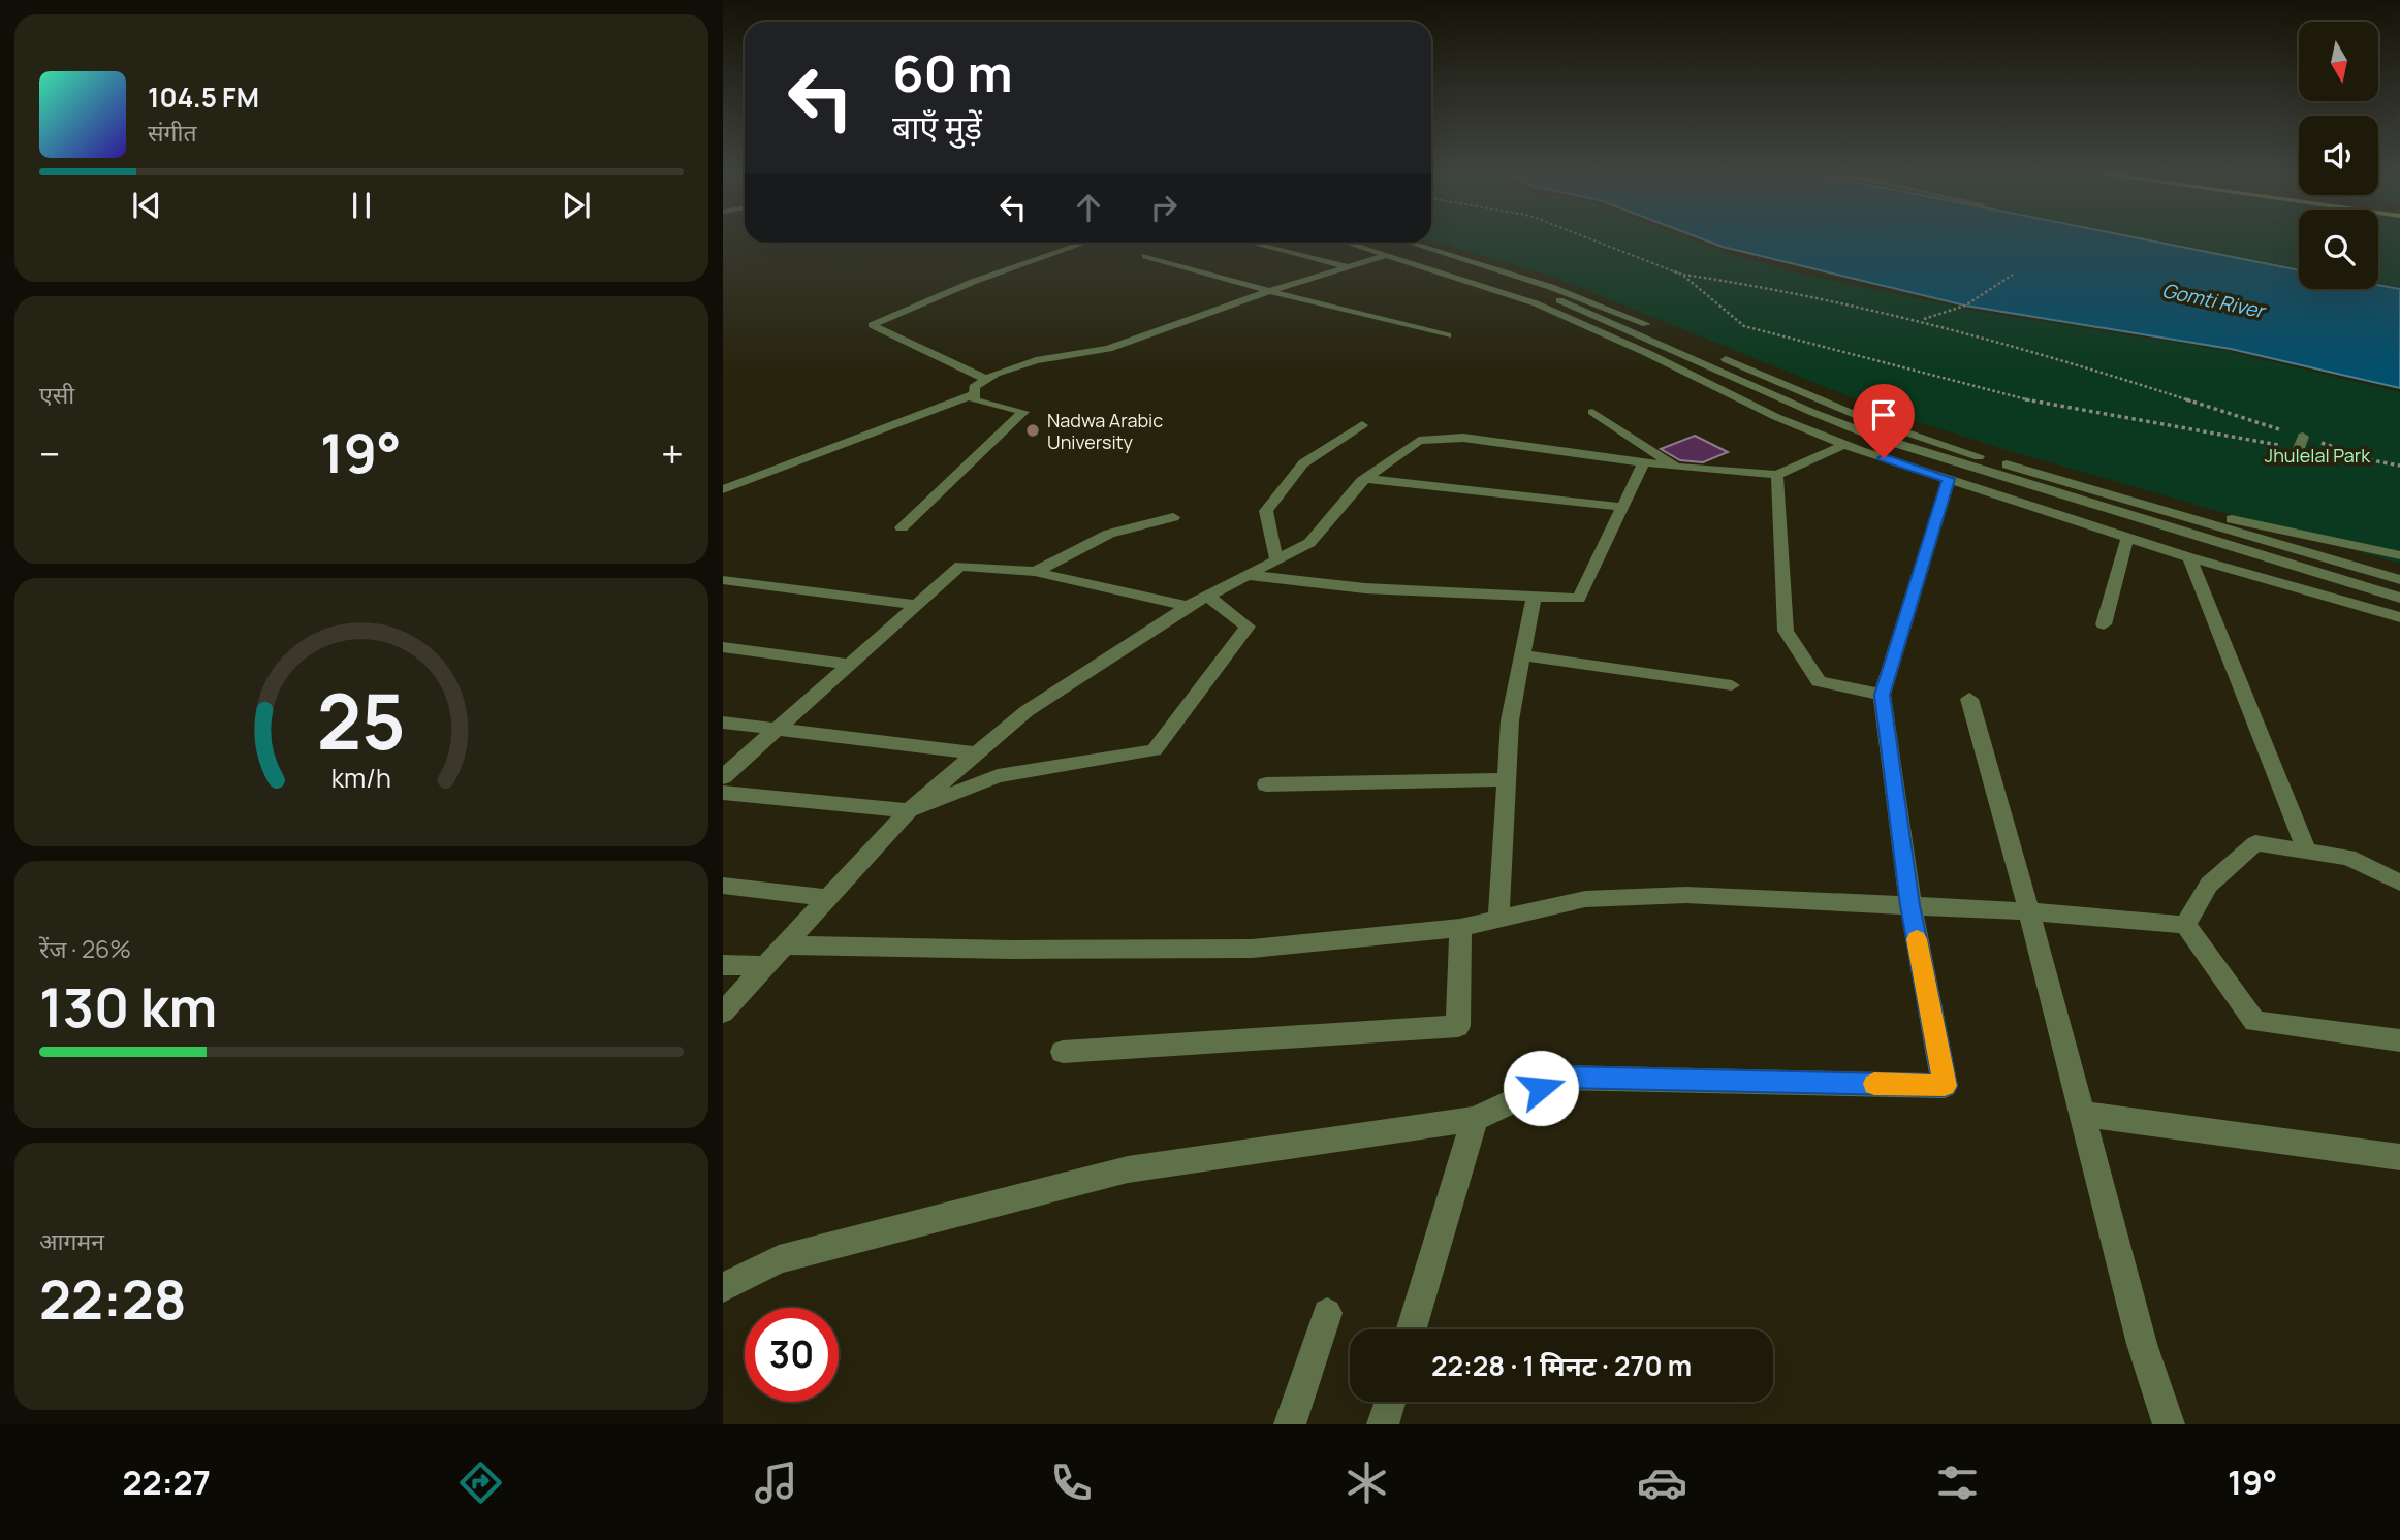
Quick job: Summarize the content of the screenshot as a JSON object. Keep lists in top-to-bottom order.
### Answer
{
  "water": ["Gomti River"],
  "parks": ["Jhulelal Park"],
  "places": ["Nadwa Arabic University"],
  "north": "bottom",
  "page": {
    "turn": ["60 m", "बाएँ मुड़ें"],
    "song": ["104.5 FM", "संगीत"],
    "tile": [
      "एसी",
      ["रेंज · 26%", "130 km"],
      ["आगमन", "22:28"]
    ],
    "heat": ["−", "19°", "+"],
    "limit": "30",
    "trip": "22:28 · 1 मिनट · 270 m",
    "tabs": ["22:27", "19°"],
    "gauge": ["25", "km/h"]
  }
}
